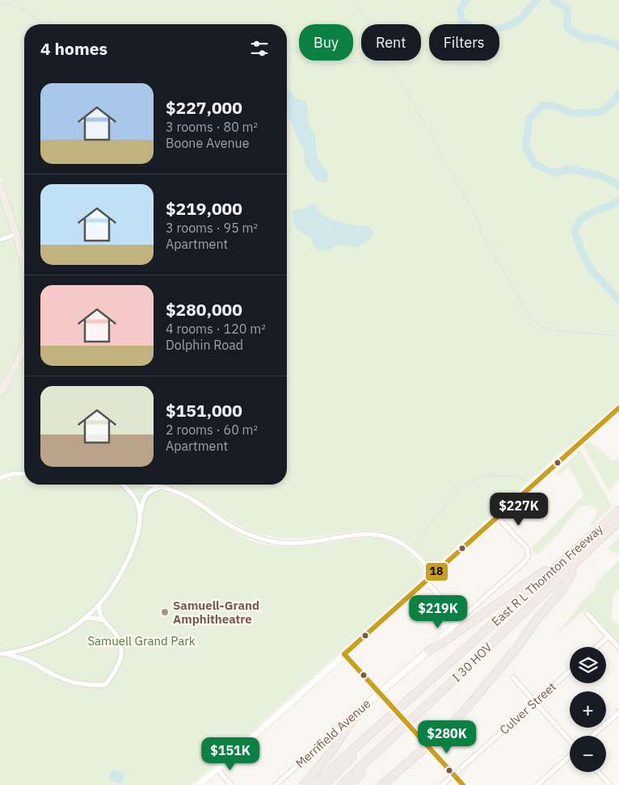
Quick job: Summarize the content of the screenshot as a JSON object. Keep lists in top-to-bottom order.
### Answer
{
  "streets": {
    "highway": ["East R L Thornton Freeway", "I 30 HOV"],
    "main road": ["Merrifield Avenue"],
    "street": ["Culver Street"]
  },
  "crossings": [
    ["East R L Thornton Freeway", "I 30 HOV"]
  ],
  "parks": ["Samuell Grand Park"],
  "places": ["Samuell-Grand Amphitheatre"],
  "lines": ["transit line 18"],
  "page": {
    "chip": ["Buy", "Rent", "Filters"],
    "heading": "4 homes",
    "list": [
      {
        "name": "$227,000",
        "note": "3 rooms · 80 m² · Boone Avenue"
      },
      {
        "name": "$219,000",
        "note": "3 rooms · 95 m² · Apartment"
      },
      {
        "name": "$280,000",
        "note": "4 rooms · 120 m² · Dolphin Road"
      },
      {
        "name": "$151,000",
        "note": "2 rooms · 60 m² · Apartment"
      }
    ],
    "price": [
      "$227K",
      "$219K",
      "$280K",
      "$151K"
    ],
    "map_buttons": ["+", "−"]
  }
}
